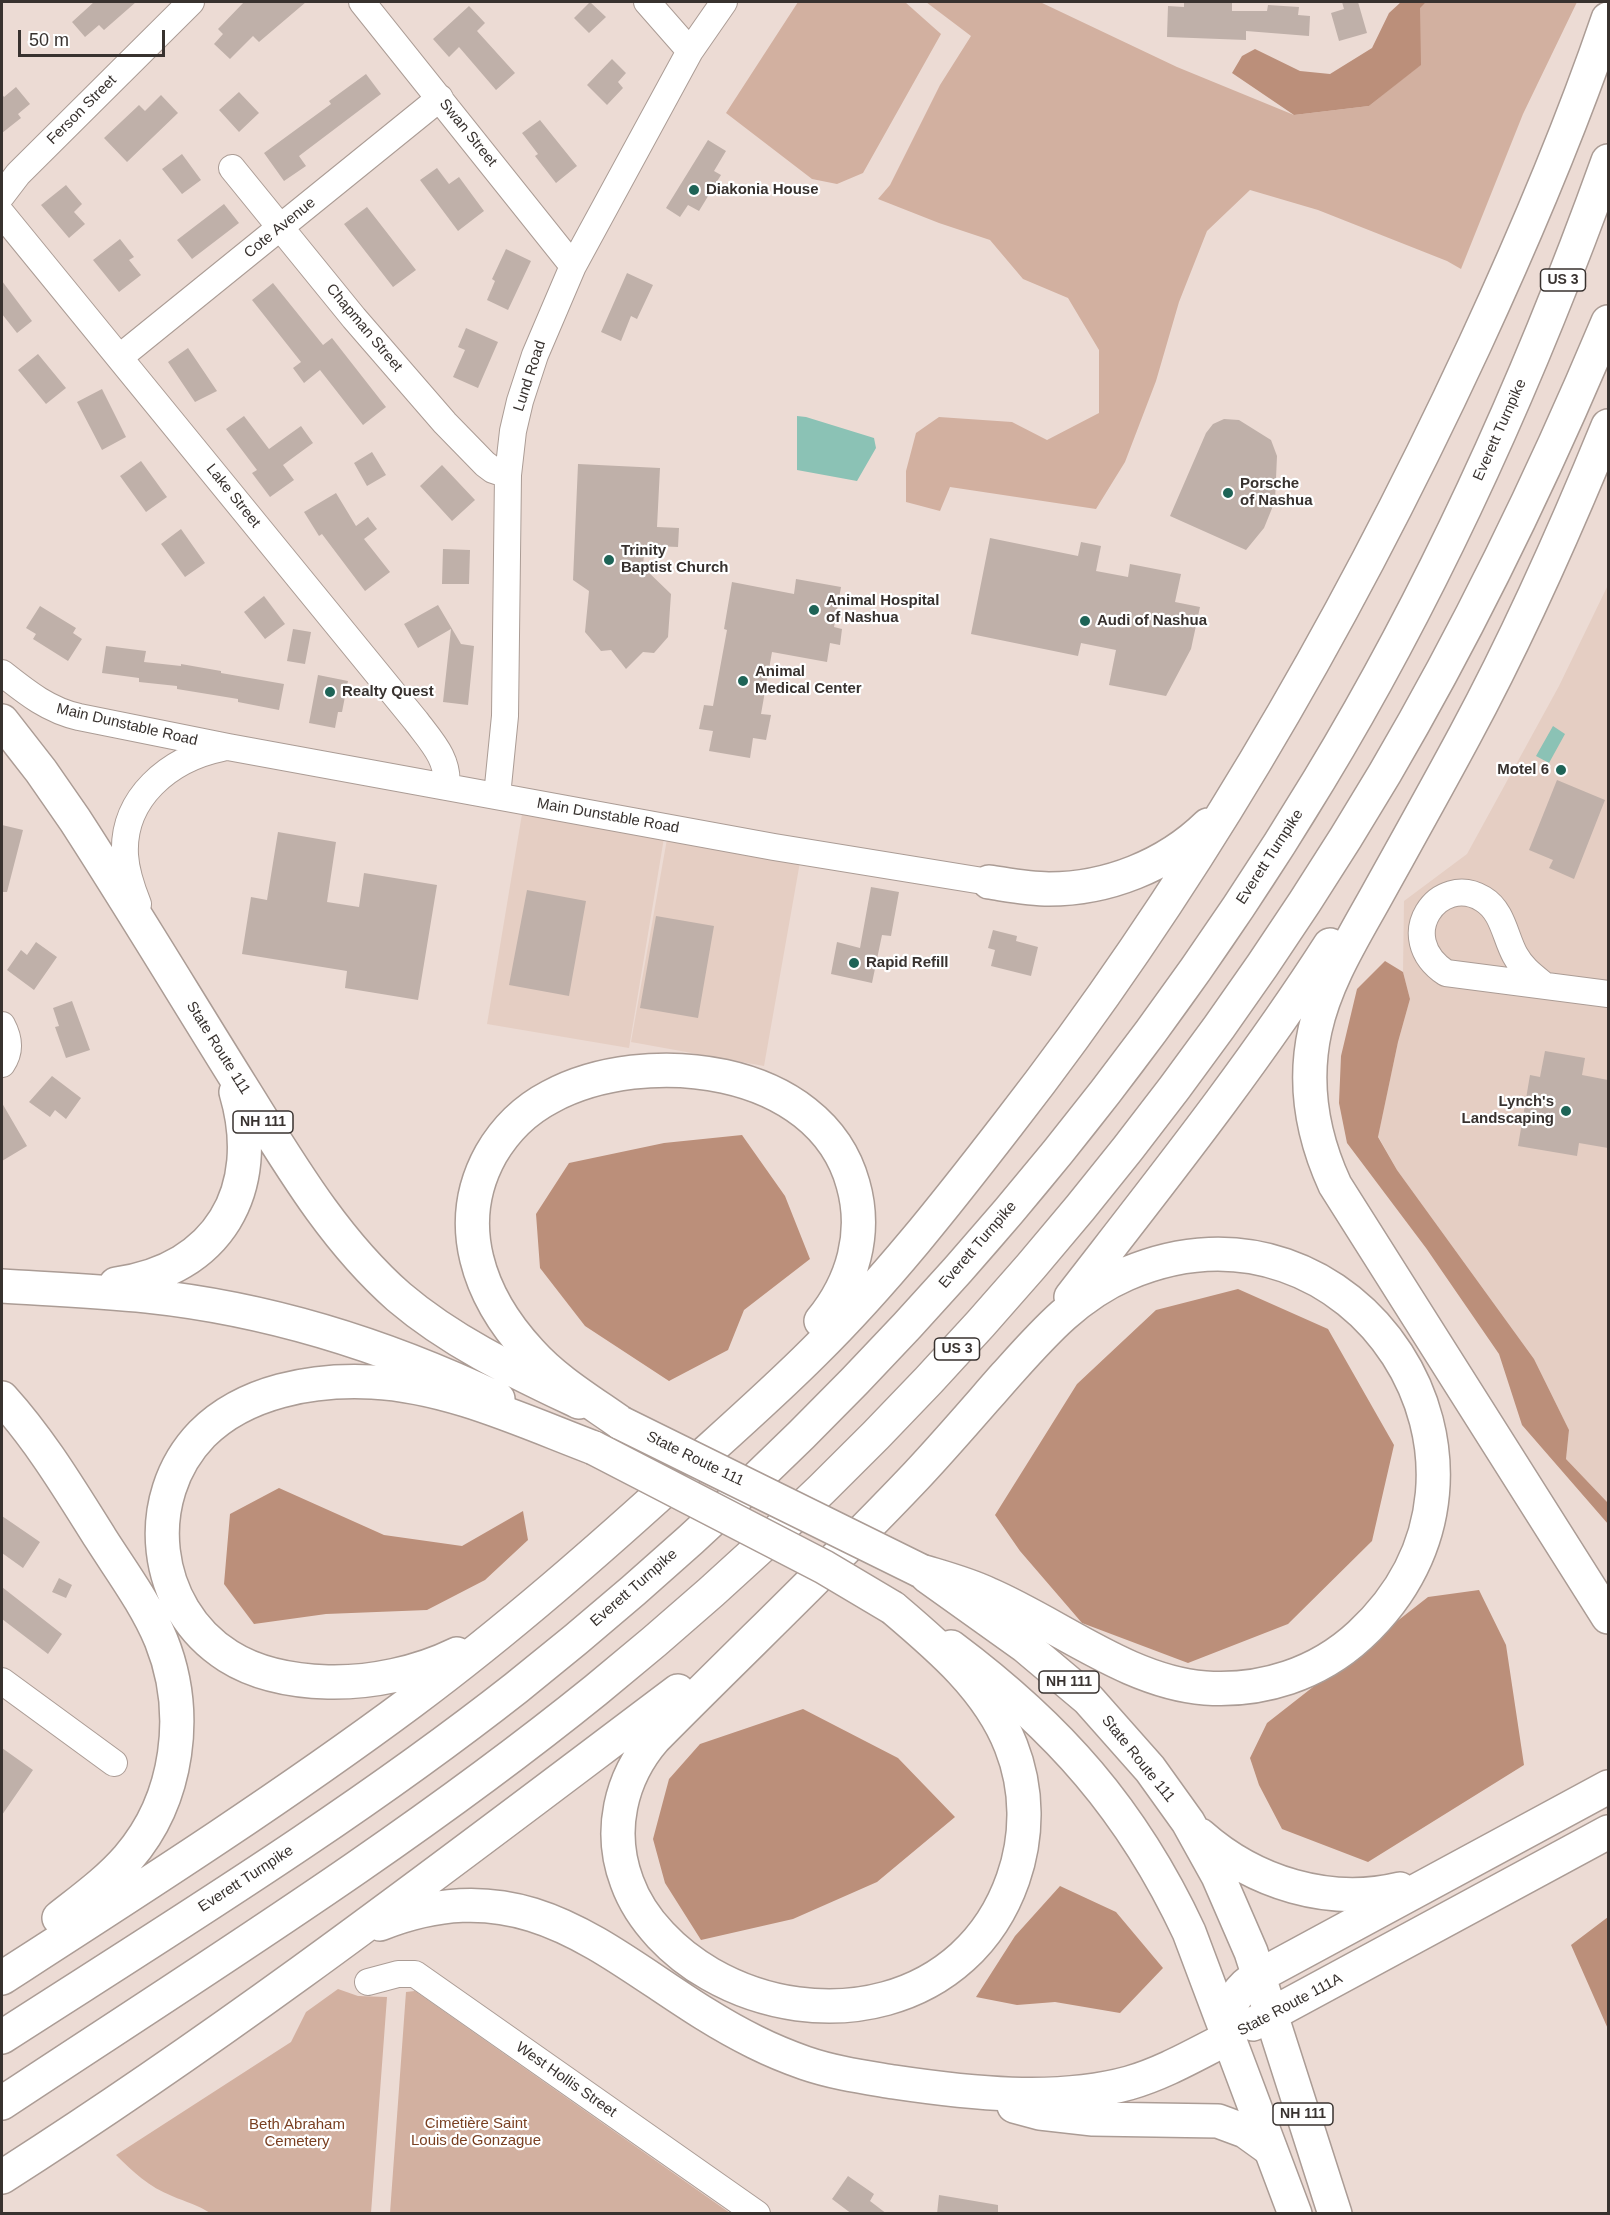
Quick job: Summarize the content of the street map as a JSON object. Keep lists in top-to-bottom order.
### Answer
{
  "streets": {
    "main road": [
      "US 3",
      "Everett Turnpike",
      "State Route 111",
      "NH 111",
      "State Route 111A"
    ],
    "street": [
      "Ferson Street",
      "Swan Street",
      "Cote Avenue",
      "Chapman Street",
      "Lund Road",
      "Lake Street",
      "Main Dunstable Road",
      "West Hollis Street"
    ]
  },
  "crossings": [
    ["Swan Street", "Cote Avenue"],
    ["Swan Street", "Lund Road"],
    ["Cote Avenue", "Chapman Street"],
    ["Cote Avenue", "Lake Street"],
    ["Chapman Street", "Lund Road"],
    ["Lund Road", "Main Dunstable Road"],
    ["Lake Street", "Main Dunstable Road"],
    ["Main Dunstable Road", "State Route 111"],
    ["State Route 111", "State Route 111A"],
    ["NH 111", "State Route 111A"]
  ],
  "parks": ["Cimetière Saint Louis de Gonzague", "Beth Abraham Cemetery"],
  "places": [
    "Diakonia House",
    "Porsche of Nashua",
    "Trinity Baptist Church",
    "Animal Hospital of Nashua",
    "Audi of Nashua",
    "Animal Medical Center",
    "Realty Quest",
    "Motel 6",
    "Rapid Refill",
    "Lynch's Landscaping"
  ],
  "scale_bar": "50 m"
}
